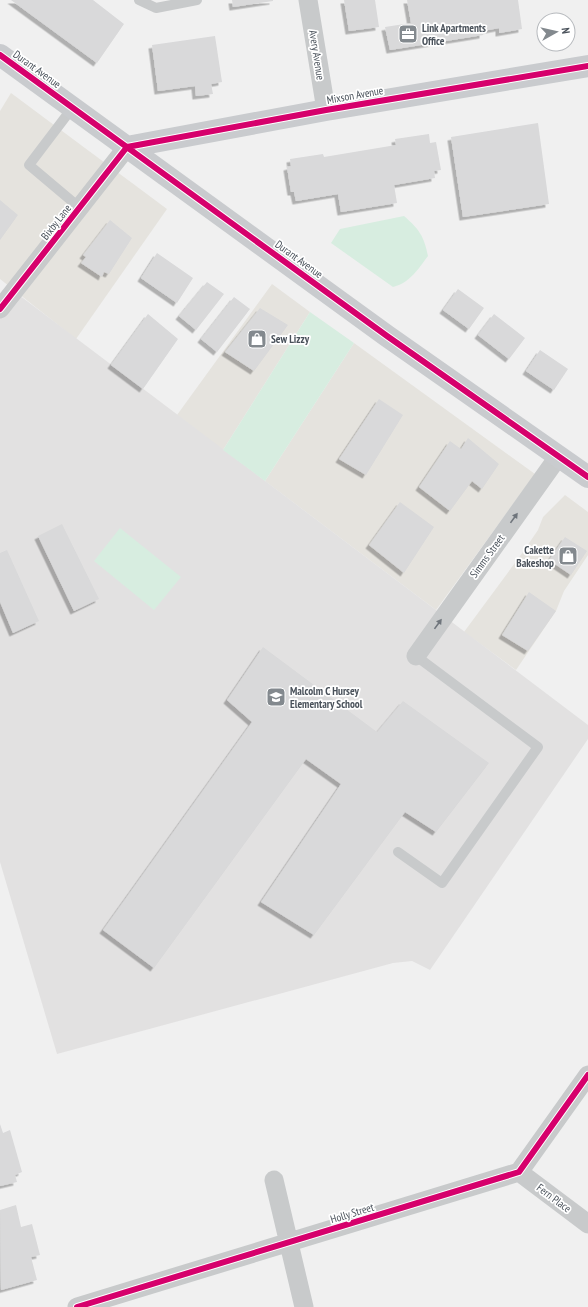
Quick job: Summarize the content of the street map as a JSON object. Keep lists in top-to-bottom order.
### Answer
{
  "streets": {
    "street": [
      "Avery Avenue",
      "Durant Avenue",
      "Mixson Avenue",
      "Bixby Lane",
      "Simms Street",
      "Fern Place",
      "Holly Street"
    ]
  },
  "crossings": [
    ["Avery Avenue", "Mixson Avenue"],
    ["Durant Avenue", "Mixson Avenue"],
    ["Durant Avenue", "Bixby Lane"],
    ["Durant Avenue", "Simms Street"],
    ["Mixson Avenue", "Bixby Lane"],
    ["Fern Place", "Holly Street"]
  ],
  "one_way": ["Simms Street"],
  "places": {
    "office": ["Link Apartments Office"],
    "shop": ["Sew Lizzy", "Cakette Bakeshop"],
    "school or university": ["Malcolm C Hursey Elementary School"]
  },
  "north": "right"
}
